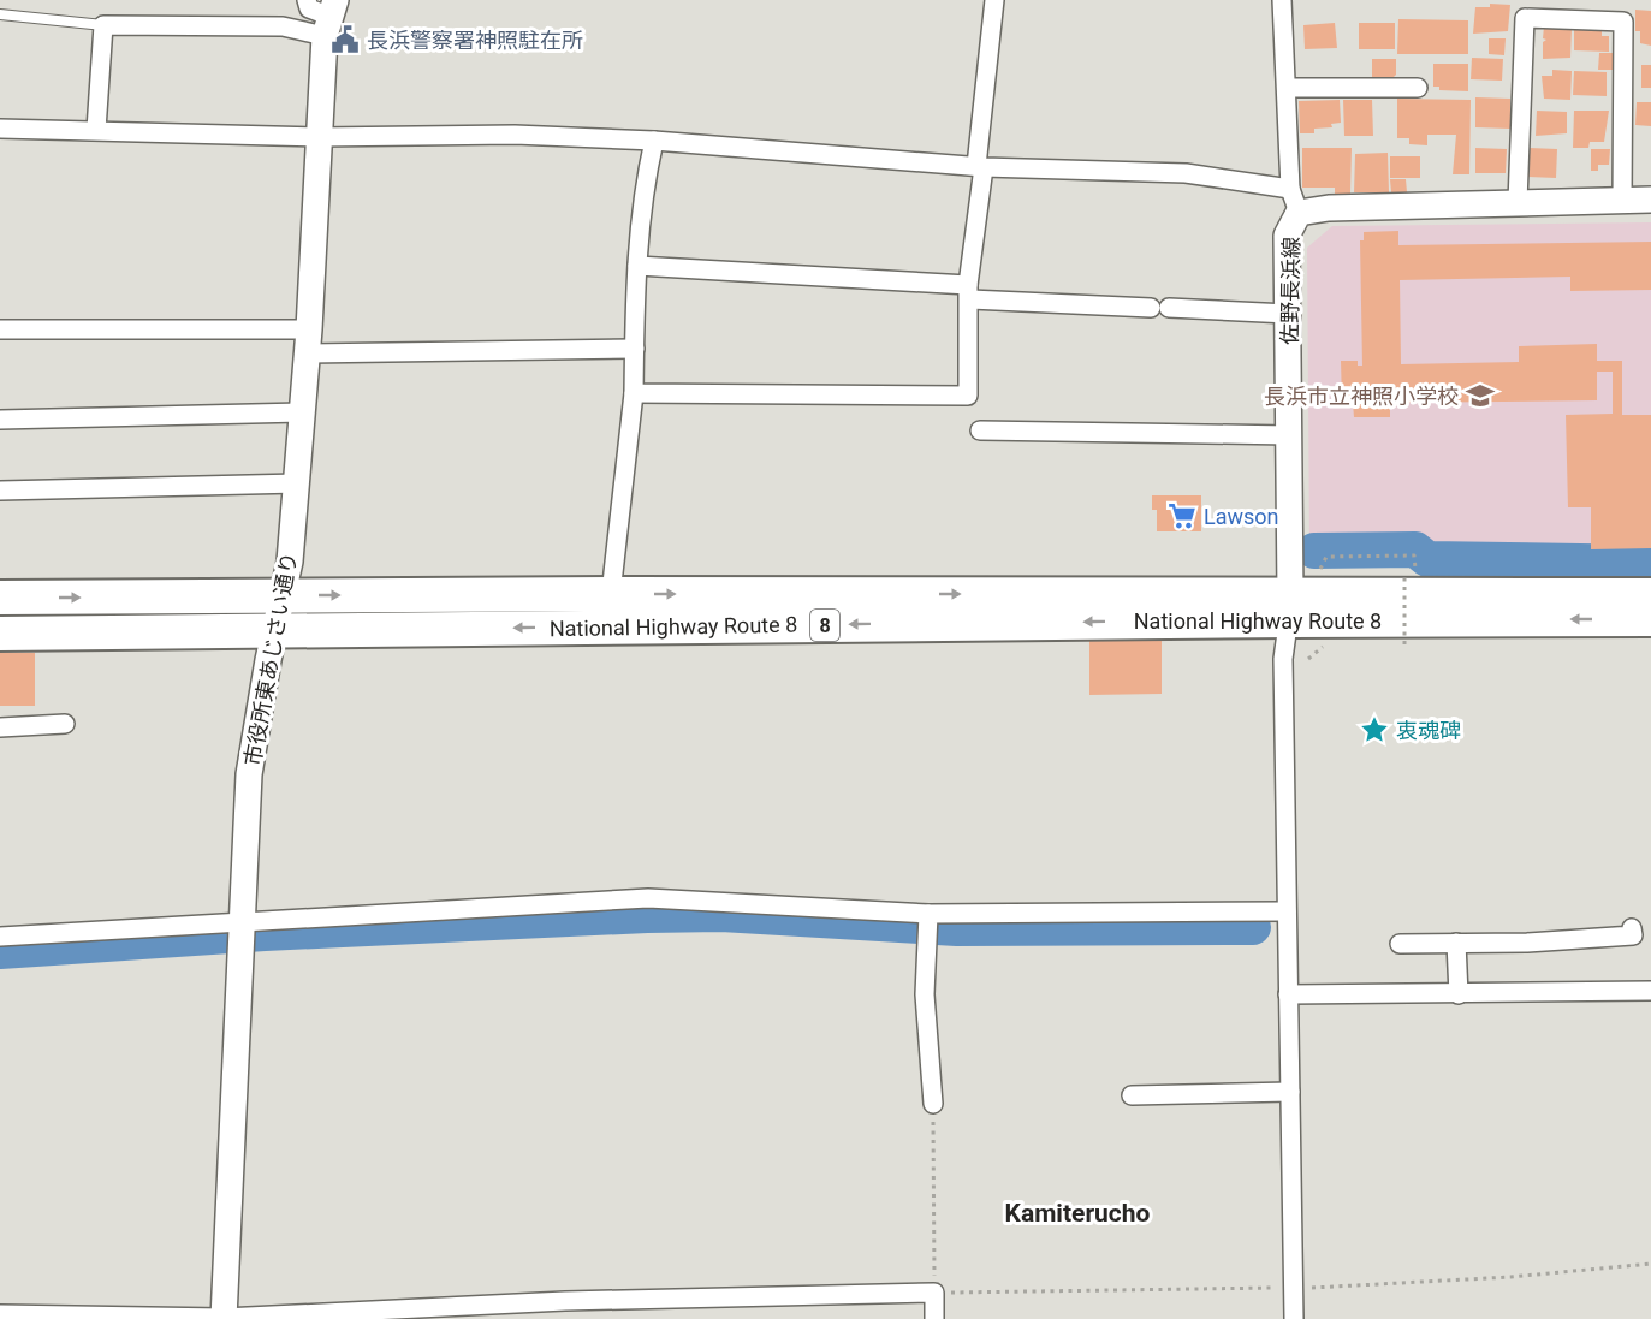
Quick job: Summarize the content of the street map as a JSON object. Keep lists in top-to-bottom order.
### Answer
{
  "streets": {
    "highway": ["National Highway Route 8", "8"],
    "street": ["佐野長浜線", "市役所東あじさい通り"]
  },
  "crossings": [
    ["佐野長浜線", "National Highway Route 8"],
    ["National Highway Route 8", "市役所東あじさい通り"]
  ],
  "districts": ["Kamiterucho"],
  "places": {
    "public building": ["長浜警察署神照駐在所"],
    "school or university": ["長浜市立神照小学校"],
    "supermarket": ["Lawson"],
    "place": ["衷魂碑"]
  }
}
